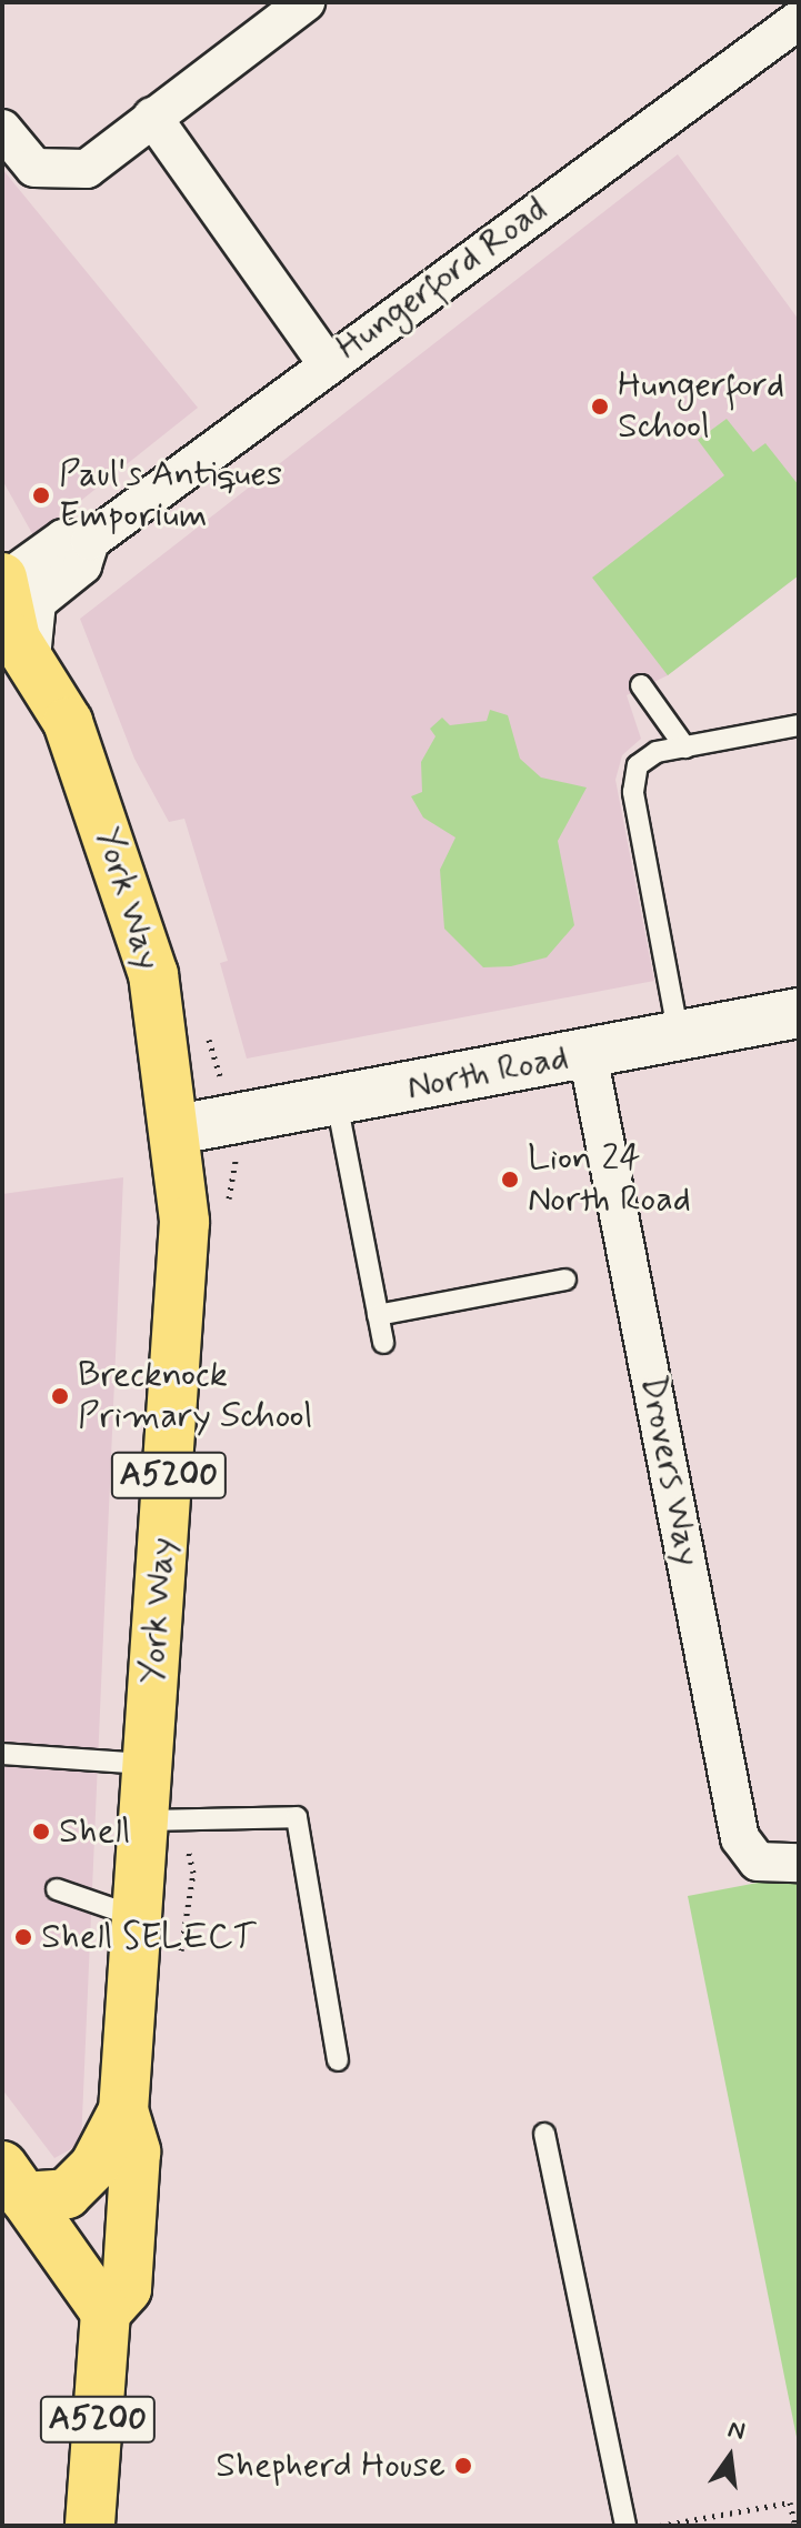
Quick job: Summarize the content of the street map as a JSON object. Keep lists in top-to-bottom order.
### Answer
{
  "streets": {
    "main road": ["York Way", "A5200"],
    "street": ["Hungerford Road", "North Road", "Drovers Way"]
  },
  "crossings": [
    ["Hungerford Road", "York Way"],
    ["York Way", "North Road"],
    ["York Way", "A5200"],
    ["North Road", "Drovers Way"]
  ],
  "places": [
    "Hungerford School",
    "Paul's Antiques Emporium",
    "Lion 24 North Road",
    "Brecknock Primary School",
    "Shell",
    "Shell SELECT",
    "Shepherd House"
  ],
  "north": "top"
}
